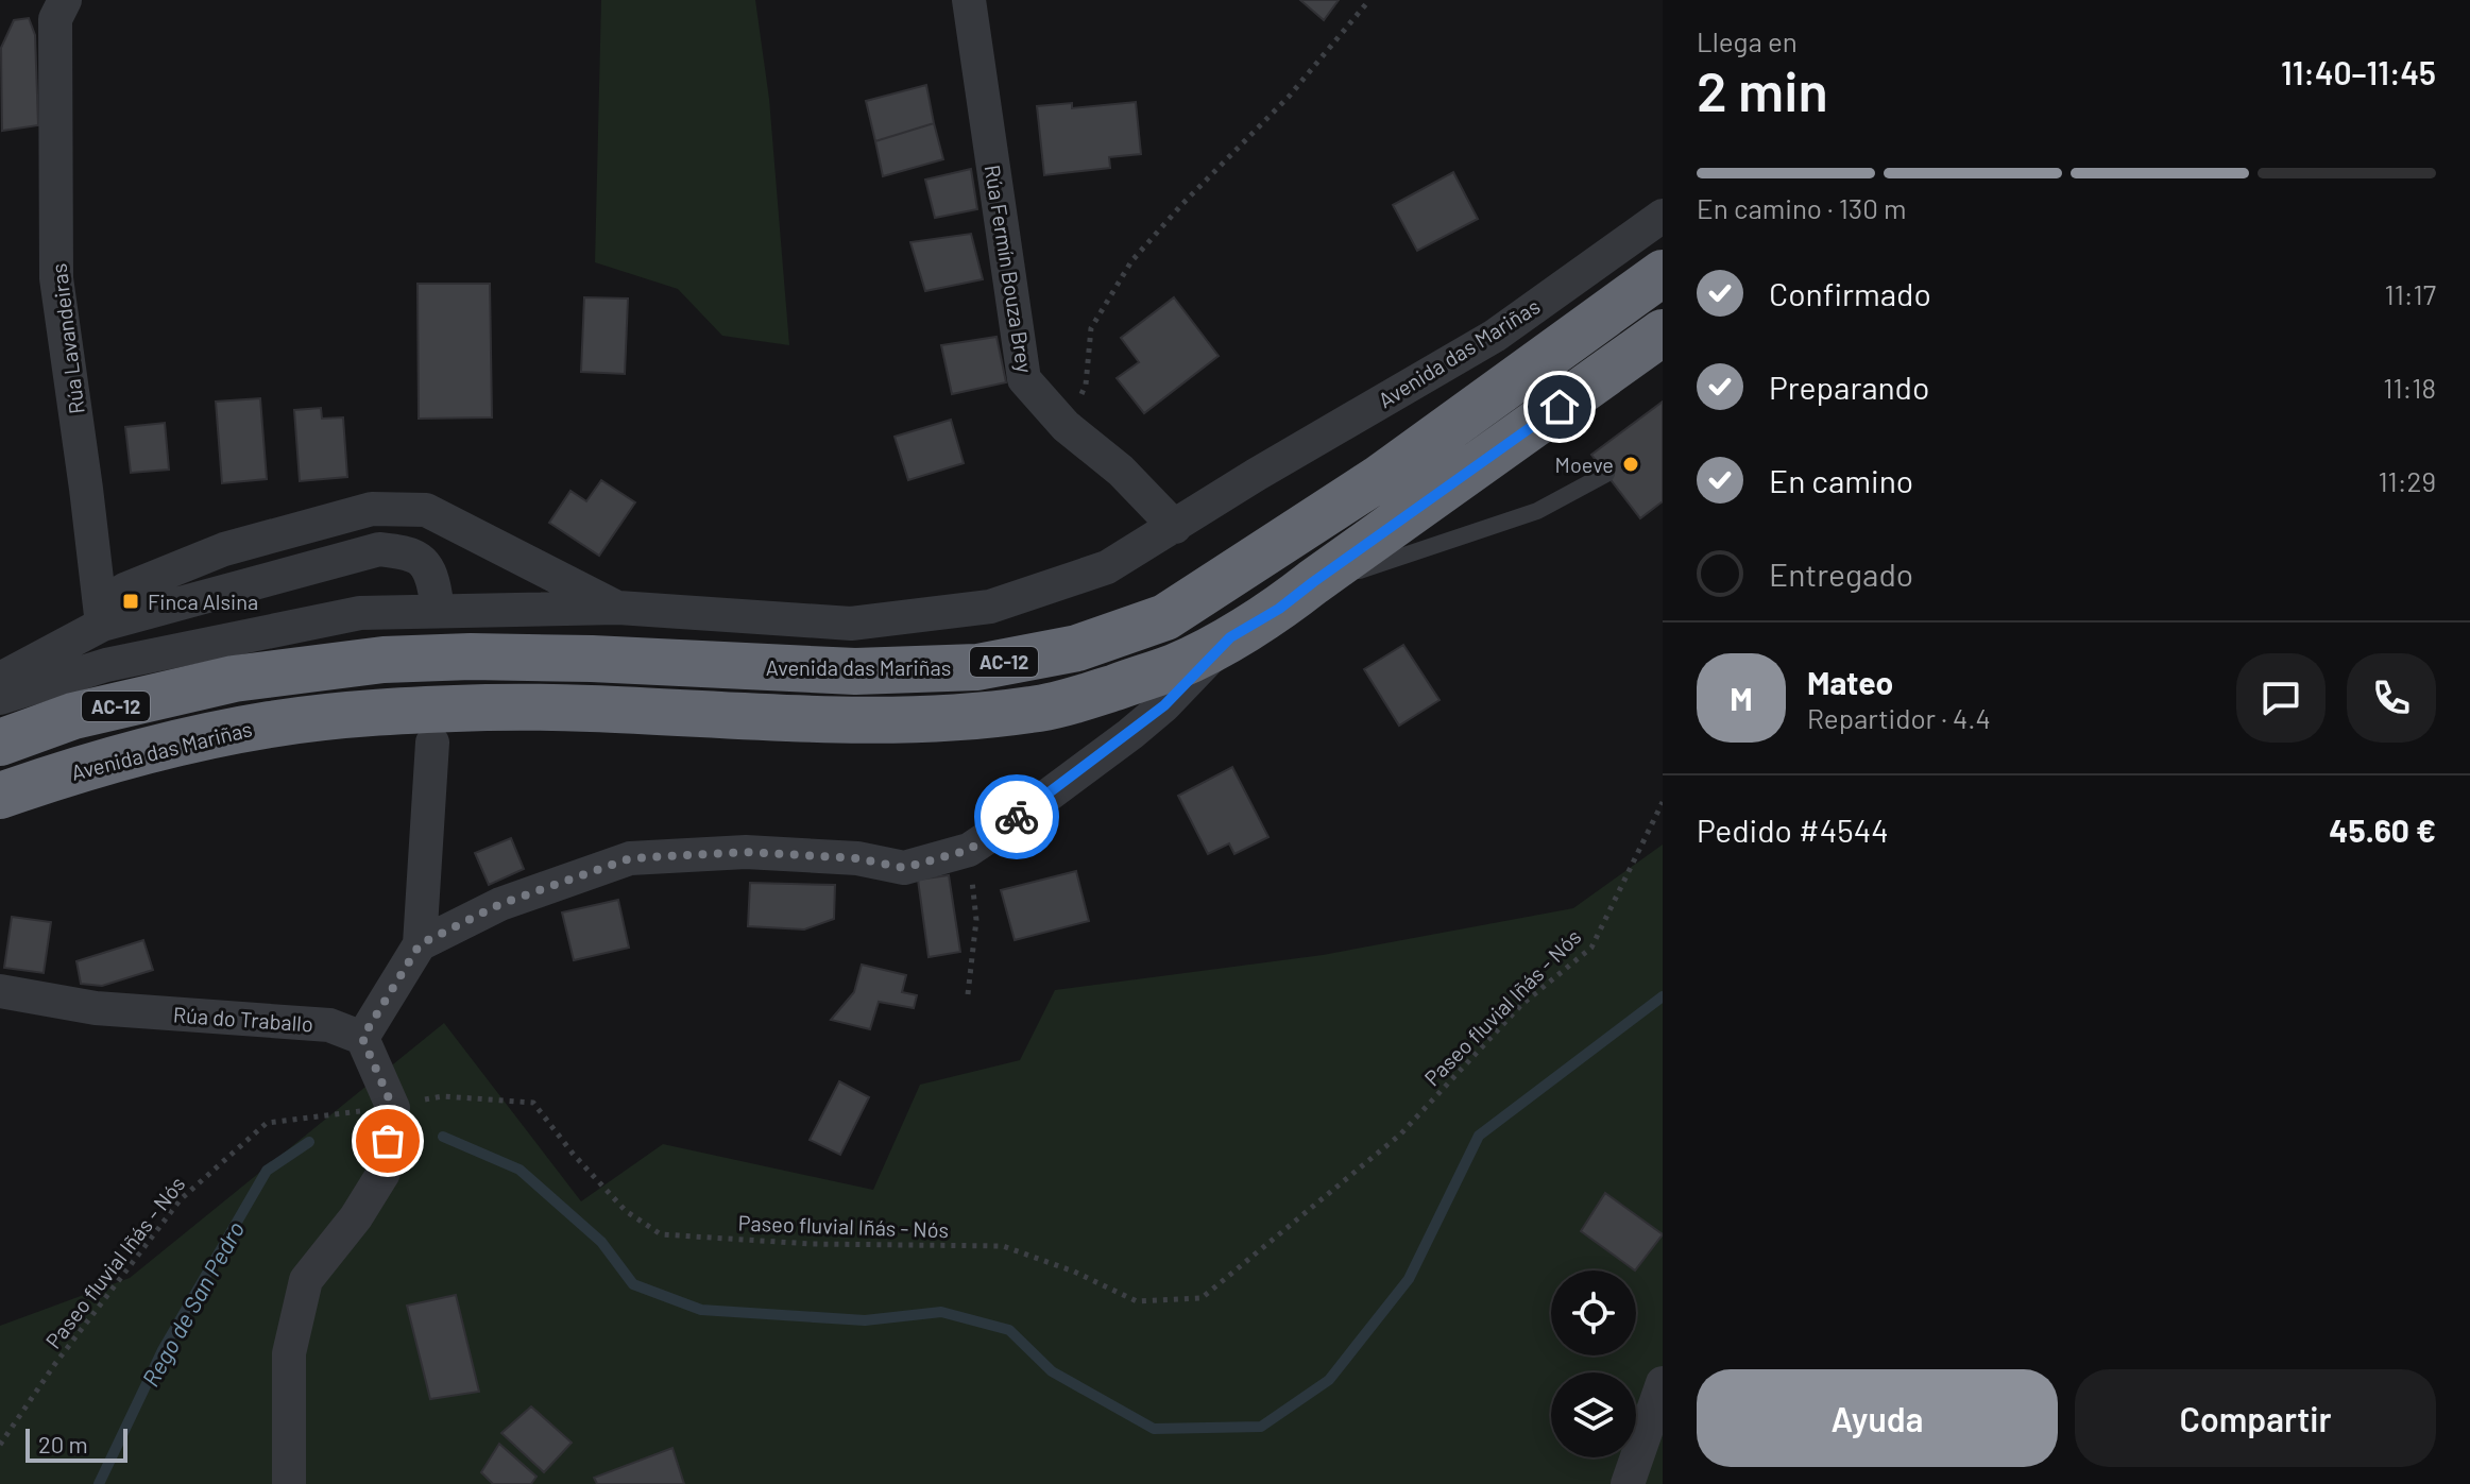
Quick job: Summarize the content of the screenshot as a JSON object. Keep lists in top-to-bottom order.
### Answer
{
  "streets": {
    "highway": ["Avenida das Mariñas", "AC-12"],
    "street": ["Rúa Fermín Bouza Brey", "Rúa Lavandeiras", "Rúa do Traballo"],
    "path": ["Paseo fluvial Iñás - Nós"]
  },
  "crossings": [
    ["Rúa Fermín Bouza Brey", "Avenida das Mariñas"],
    ["Rúa Lavandeiras", "Avenida das Mariñas"]
  ],
  "water": ["Rego de San Pedro"],
  "places": {
    "other": ["Moeve"],
    "transit": ["Finca Alsina"]
  },
  "scale_bar": "20 m",
  "page": {
    "heading": ["2 min", "Llega en", "11:40–11:45"],
    "panel": [
      "Mateo",
      "Repartidor · 4.4",
      "Pedido #4544",
      "45.60 €"
    ],
    "bar": "En camino · 130 m",
    "list": [
      ["Confirmado", "11:17"],
      ["Preparando", "11:18"],
      ["En camino", "11:29"],
      "Entregado"
    ],
    "round": "M",
    "buttons": ["Ayuda", "Compartir"],
    "scale": "20 m"
  }
}
